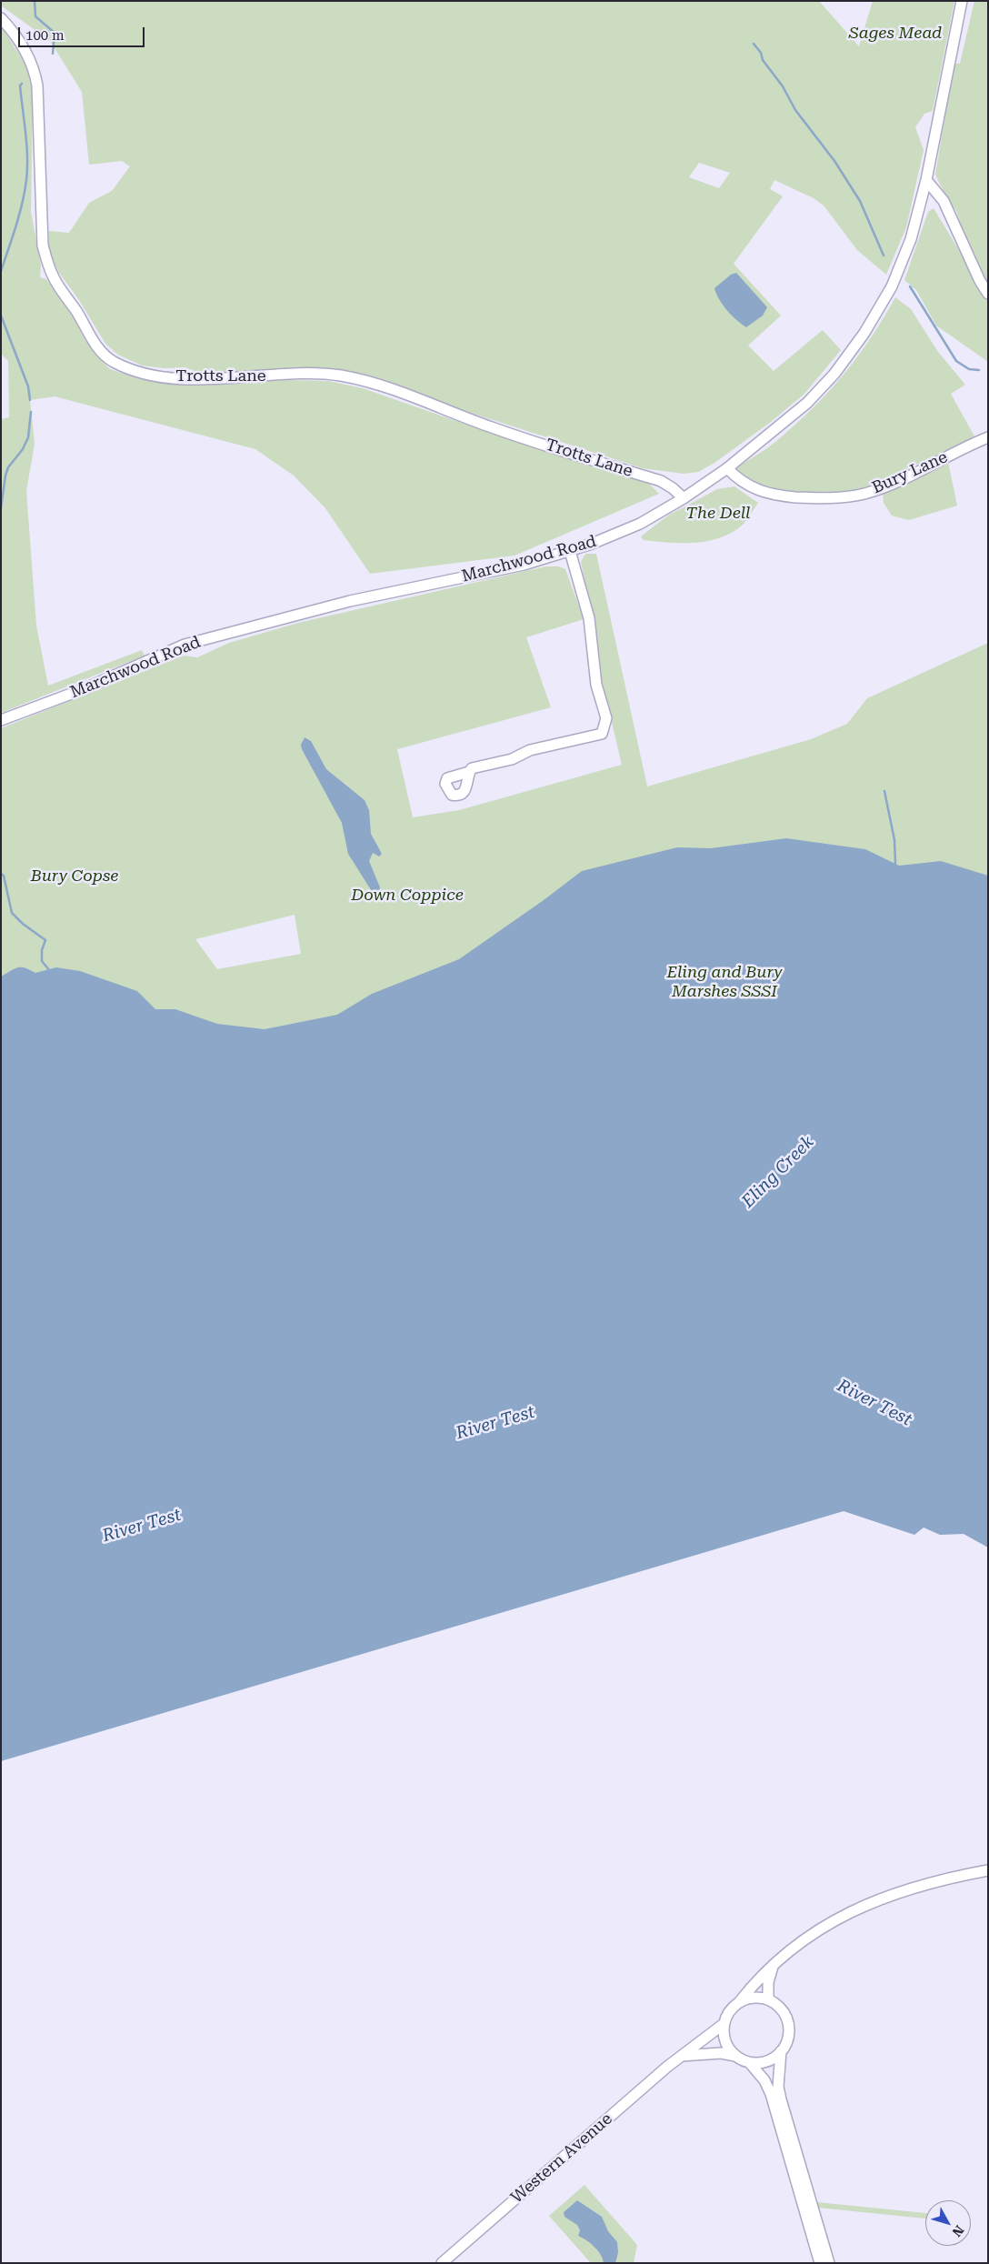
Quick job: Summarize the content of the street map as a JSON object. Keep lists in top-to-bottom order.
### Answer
{
  "streets": {
    "street": [
      "Trotts Lane",
      "Bury Lane",
      "Marchwood Road",
      "Western Avenue"
    ]
  },
  "crossings": [
    ["Trotts Lane", "Marchwood Road"],
    ["Bury Lane", "Marchwood Road"]
  ],
  "water": ["Eling Creek", "River Test"],
  "parks": [
    "Sages Mead",
    "The Dell",
    "Bury Copse",
    "Down Coppice",
    "Eling and Bury Marshes SSSI"
  ],
  "scale_bar": "100 m",
  "north": "bottom right"
}
